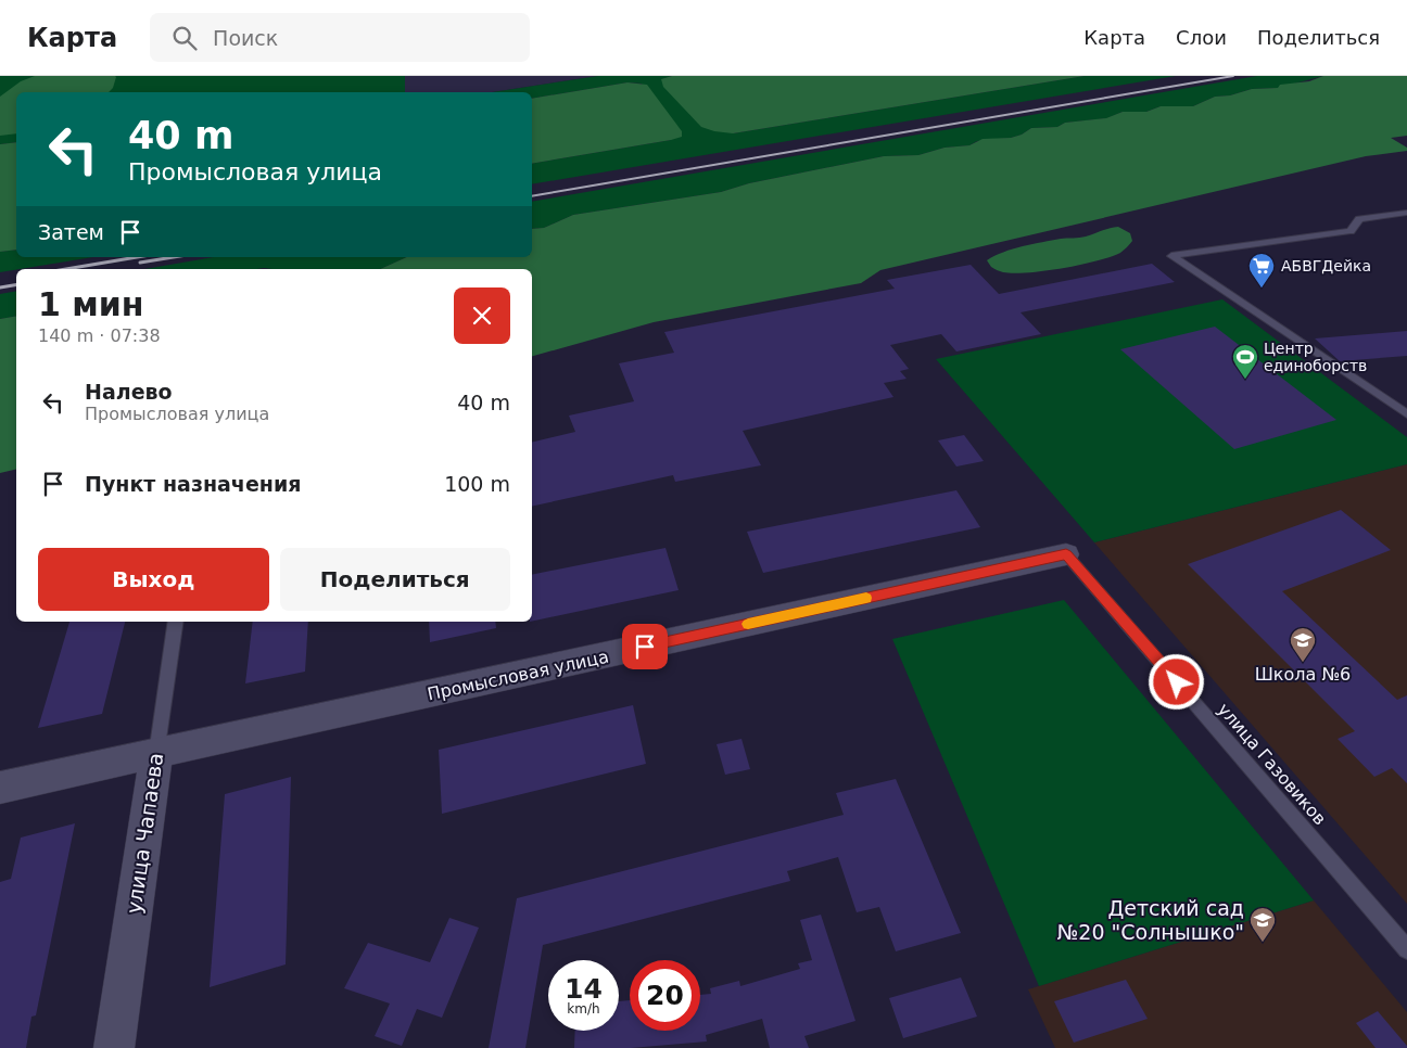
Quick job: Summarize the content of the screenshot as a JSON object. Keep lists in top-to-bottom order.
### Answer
{
  "streets": {
    "street": ["Промысловая улица", "улица Чапаева"],
    "lane": ["улица Газовиков"]
  },
  "crossings": [
    ["Промысловая улица", "улица Газовиков"],
    ["Промысловая улица", "улица Чапаева"]
  ],
  "places": {
    "supermarket": ["АБВГДейка"],
    "sports": ["Центр единоборств"],
    "school or university": ["Школа №6", "Детский сад №20 \"Солнышко\""]
  },
  "page": {
    "header": "Карта",
    "search": "Поиск",
    "nav": ["Карта", "Слои", "Поделиться"],
    "turn": ["40 m", "Промысловая улица"],
    "then": "Затем",
    "heading": ["1 мин", "140 m · 07:38"],
    "list": [
      {
        "name": "Налево",
        "note": "Промысловая улица",
        "value": "40 m"
      },
      {
        "name": "Пункт назначения",
        "value": "100 m"
      }
    ],
    "buttons": ["Выход", "Поделиться"],
    "speed": "14 km/h",
    "limit": "20"
  }
}
